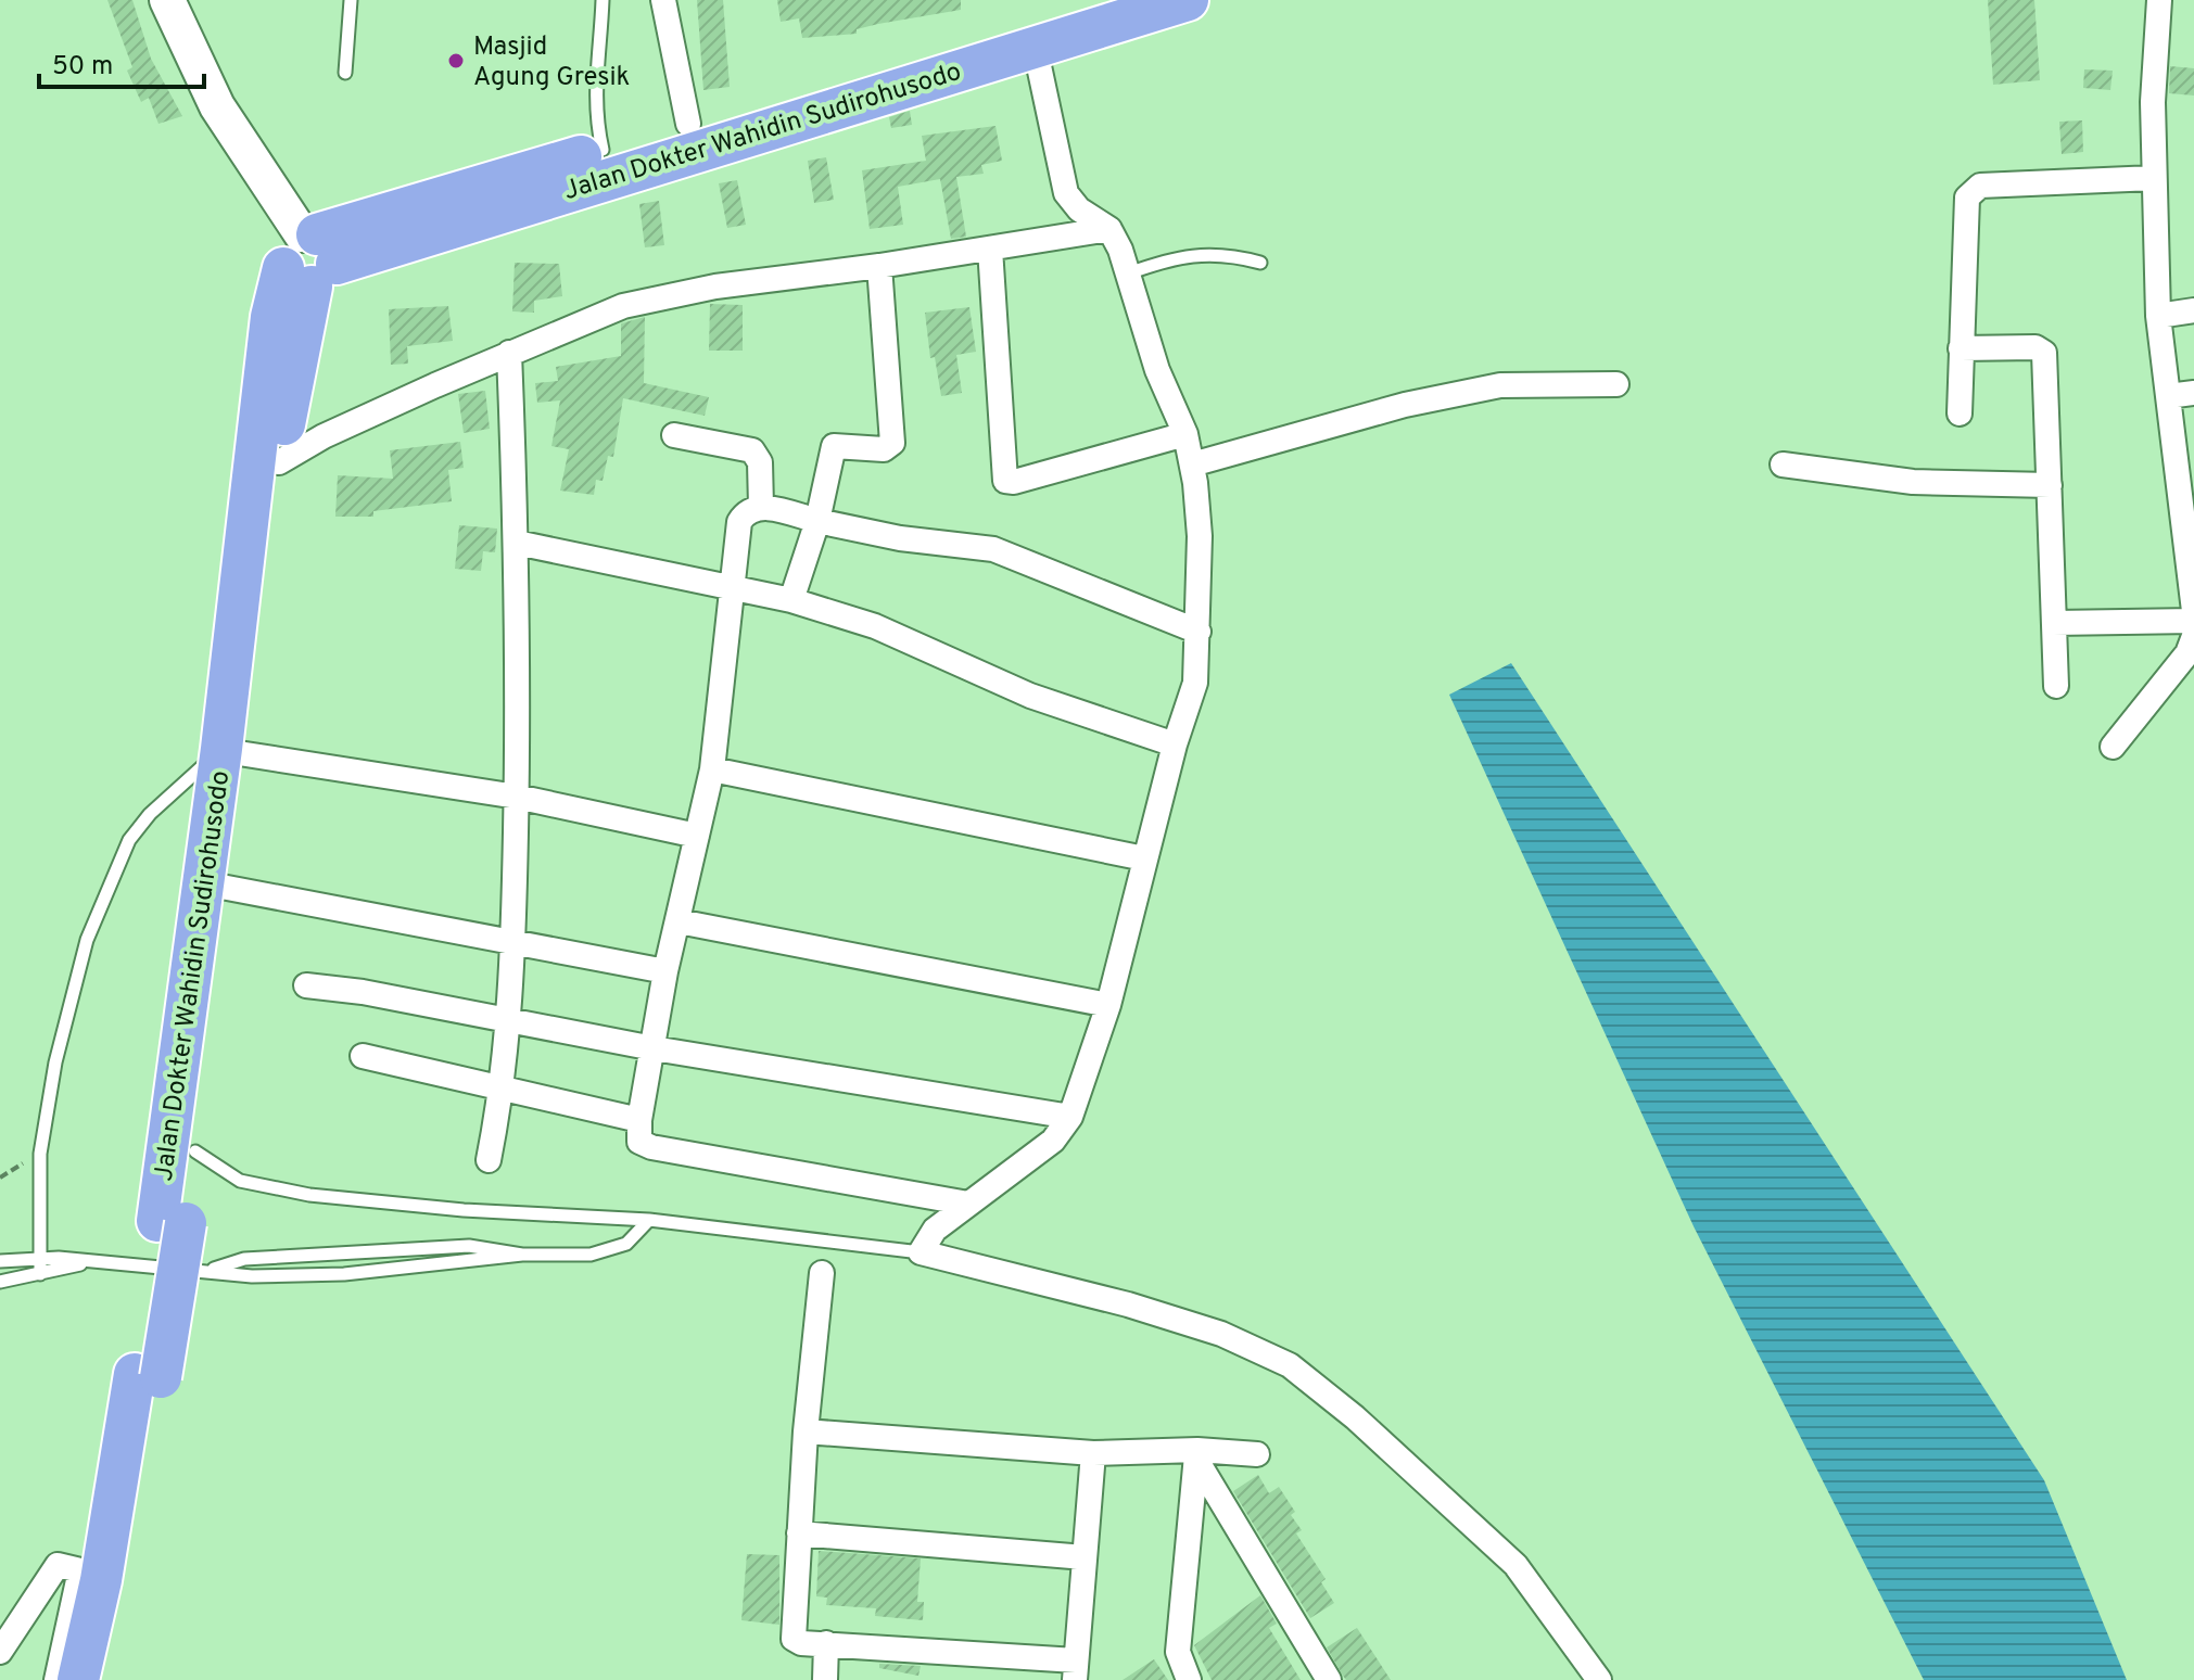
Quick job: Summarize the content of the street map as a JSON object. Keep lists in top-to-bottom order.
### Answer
{
  "streets": {
    "highway": ["Jalan Dokter Wahidin Sudirohusodo"]
  },
  "places": ["Masjid Agung Gresik"],
  "scale_bar": "50 m"
}
